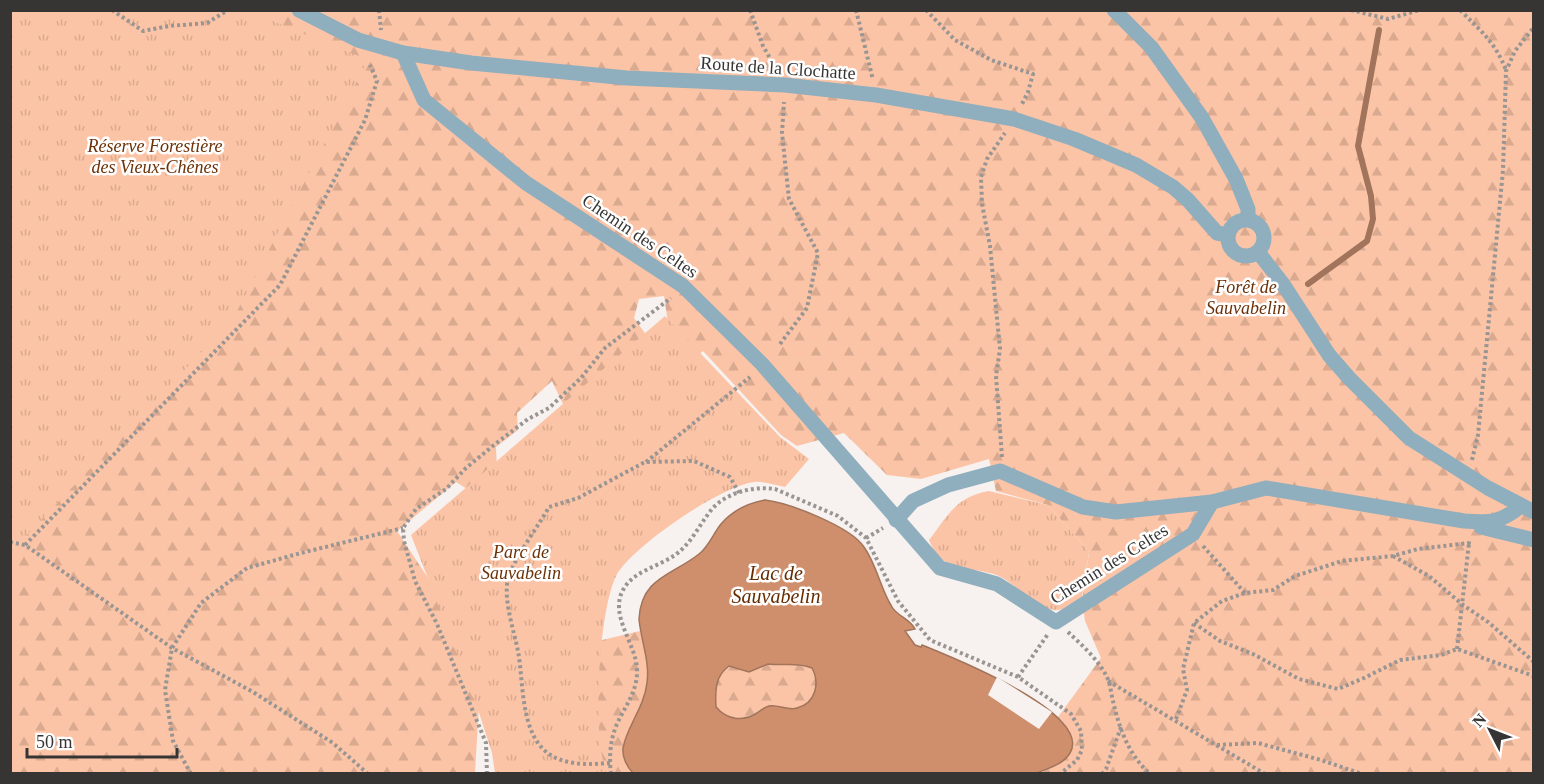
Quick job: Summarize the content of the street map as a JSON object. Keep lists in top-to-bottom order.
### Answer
{
  "streets": {
    "street": ["Route de la Clochatte", "Chemin des Celtes"]
  },
  "crossings": [
    ["Route de la Clochatte", "Chemin des Celtes"]
  ],
  "water": ["Lac de Sauvabelin"],
  "parks": ["Réserve Forestière des Vieux-Chênes", "Forêt de Sauvabelin", "Parc de Sauvabelin"],
  "scale_bar": "50 m",
  "north": "top left"
}
